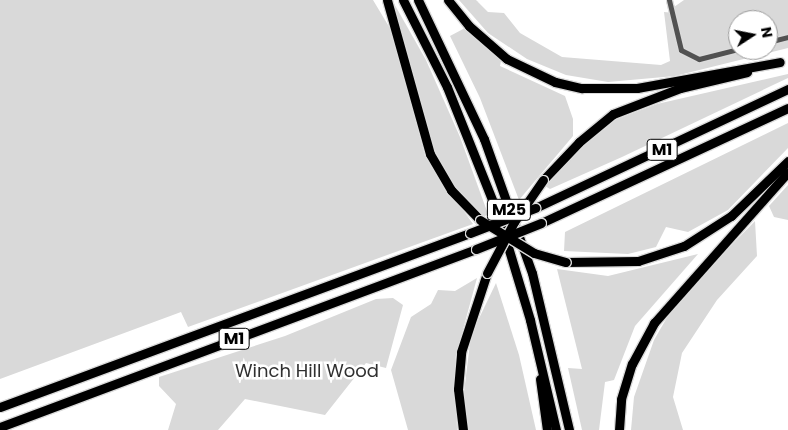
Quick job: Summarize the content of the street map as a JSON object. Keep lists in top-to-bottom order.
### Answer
{
  "streets": {
    "highway": ["M1", "M25"]
  },
  "parks": ["Winch Hill Wood"],
  "north": "right"
}
